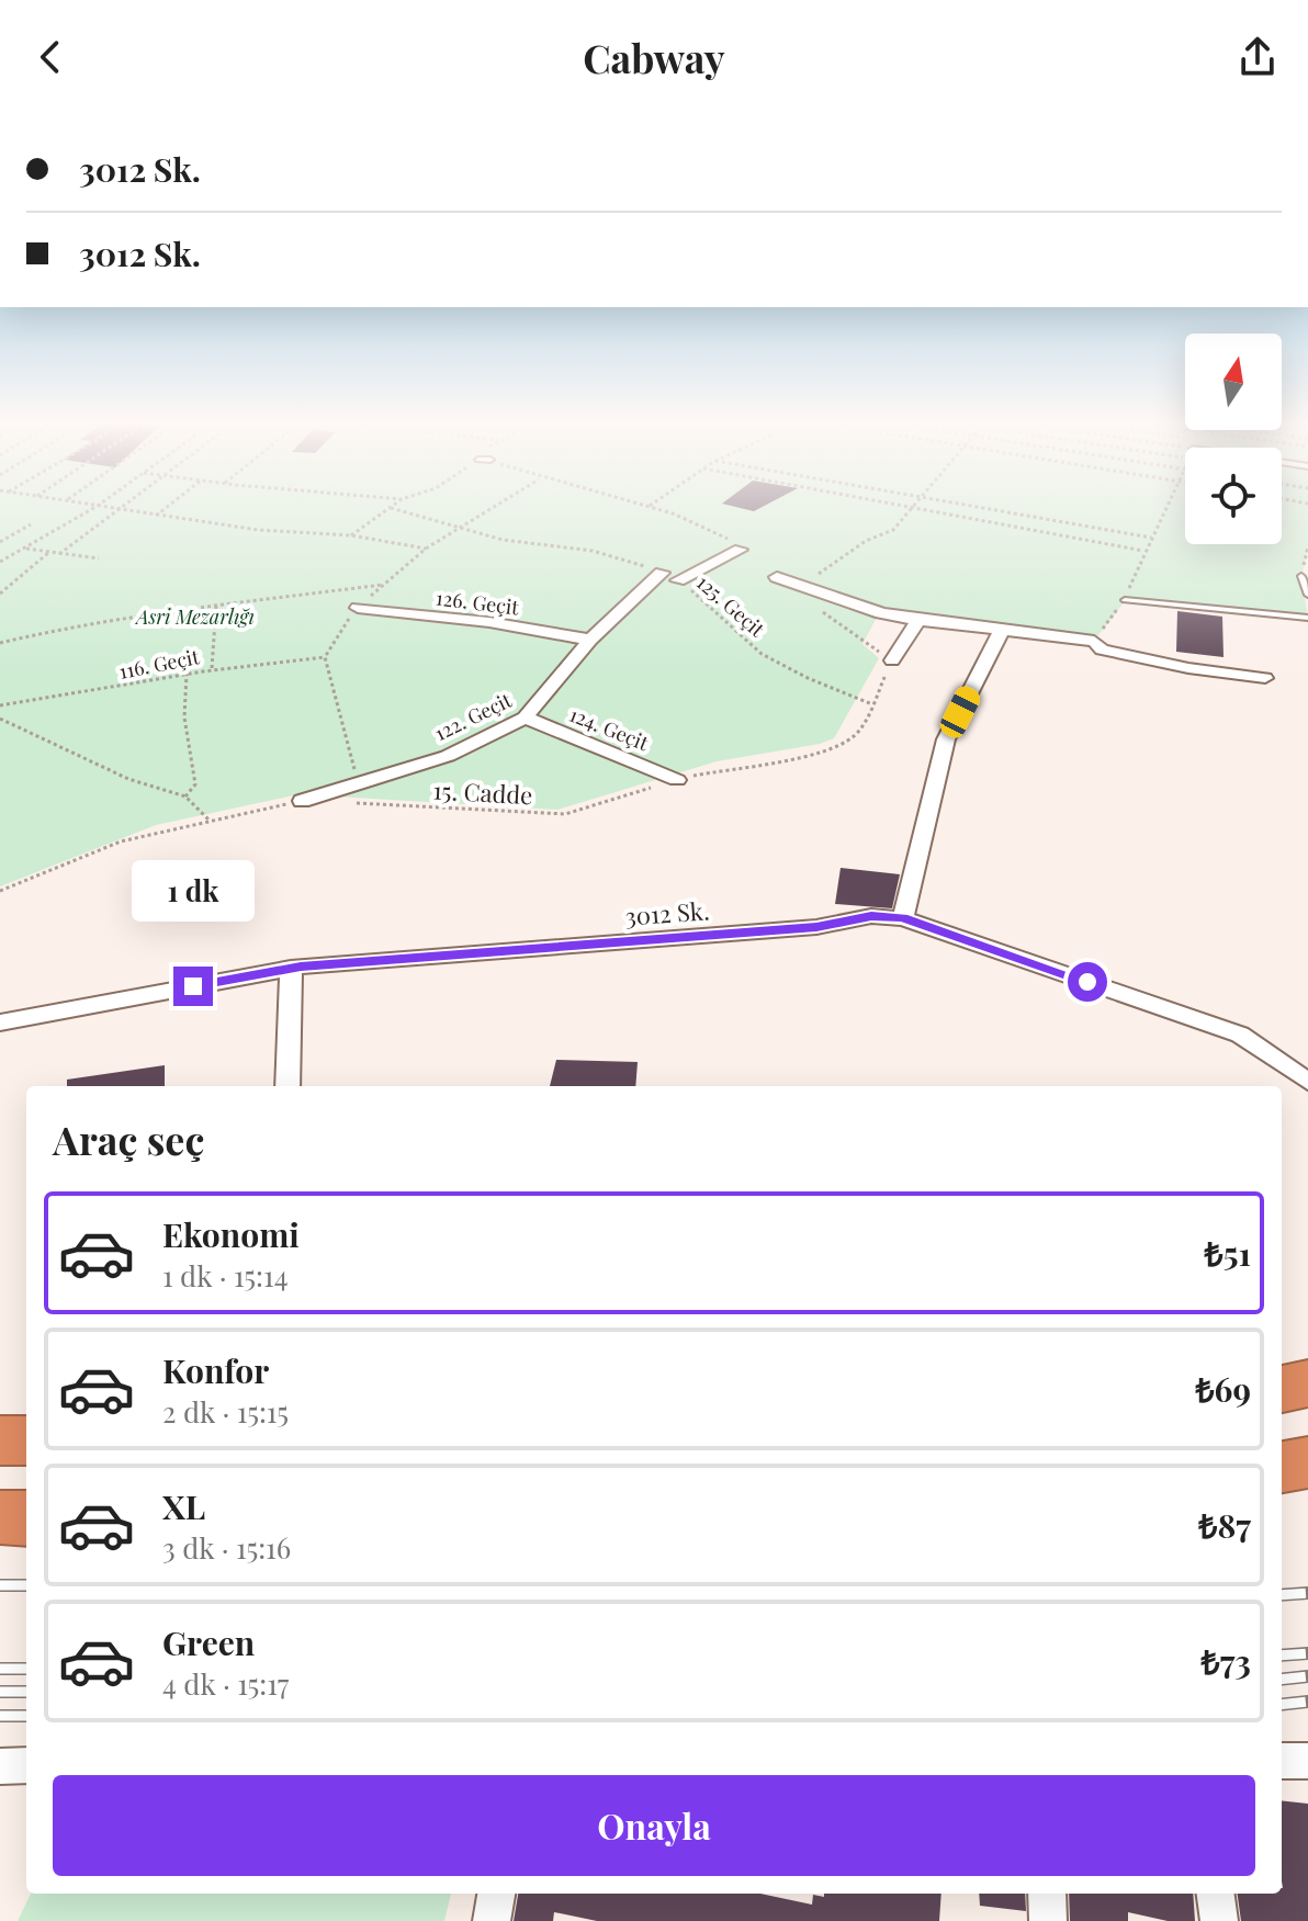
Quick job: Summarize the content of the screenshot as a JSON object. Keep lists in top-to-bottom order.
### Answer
{
  "streets": {
    "street": [
      "126. Geçit",
      "122. Geçit",
      "124. Geçit",
      "3012 Sk."
    ],
    "path": ["125. Geçit", "116. Geçit", "15. Cadde"]
  },
  "crossings": [
    ["126. Geçit", "122. Geçit"],
    ["125. Geçit", "122. Geçit"],
    ["125. Geçit", "15. Cadde"],
    ["122. Geçit", "124. Geçit"],
    ["122. Geçit", "15. Cadde"],
    ["124. Geçit", "15. Cadde"]
  ],
  "parks": ["Asri Mezarlığı"],
  "north": "top",
  "page": {
    "header": "Cabway",
    "banner": ["3012 Sk.", "3012 Sk."],
    "bubble": "1 dk",
    "heading": "Araç seç",
    "list": [
      {
        "name": "Ekonomi",
        "note": "1 dk · 15:14",
        "value": "₺51"
      },
      {
        "name": "Konfor",
        "note": "2 dk · 15:15",
        "value": "₺69"
      },
      {
        "name": "XL",
        "note": "3 dk · 15:16",
        "value": "₺87"
      },
      {
        "name": "Green",
        "note": "4 dk · 15:17",
        "value": "₺73"
      }
    ],
    "buttons": "Onayla"
  }
}
